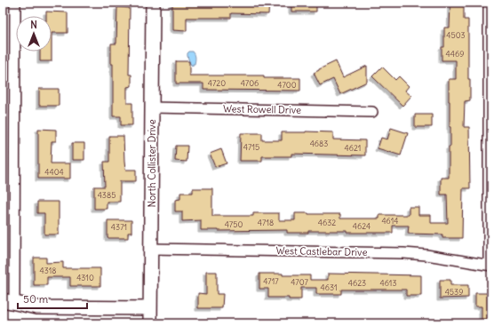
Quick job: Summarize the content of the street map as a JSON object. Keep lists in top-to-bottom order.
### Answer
{
  "streets": {
    "street": ["West Rowell Drive", "North Collister Drive", "West Castlebar Drive"]
  },
  "crossings": [
    ["West Rowell Drive", "North Collister Drive"],
    ["North Collister Drive", "West Castlebar Drive"]
  ],
  "house_numbers": [
    "4503",
    "4469",
    "4720",
    "4706",
    "4700",
    "4683",
    "4715",
    "4621",
    "4404",
    "4385",
    "4614",
    "4718",
    "4632",
    "4750",
    "4624",
    "4371",
    "4318",
    "4310",
    "4717",
    "4707",
    "4623",
    "4613",
    "4631",
    "4539"
  ],
  "scale_bar": "50 m",
  "north": "top"
}
